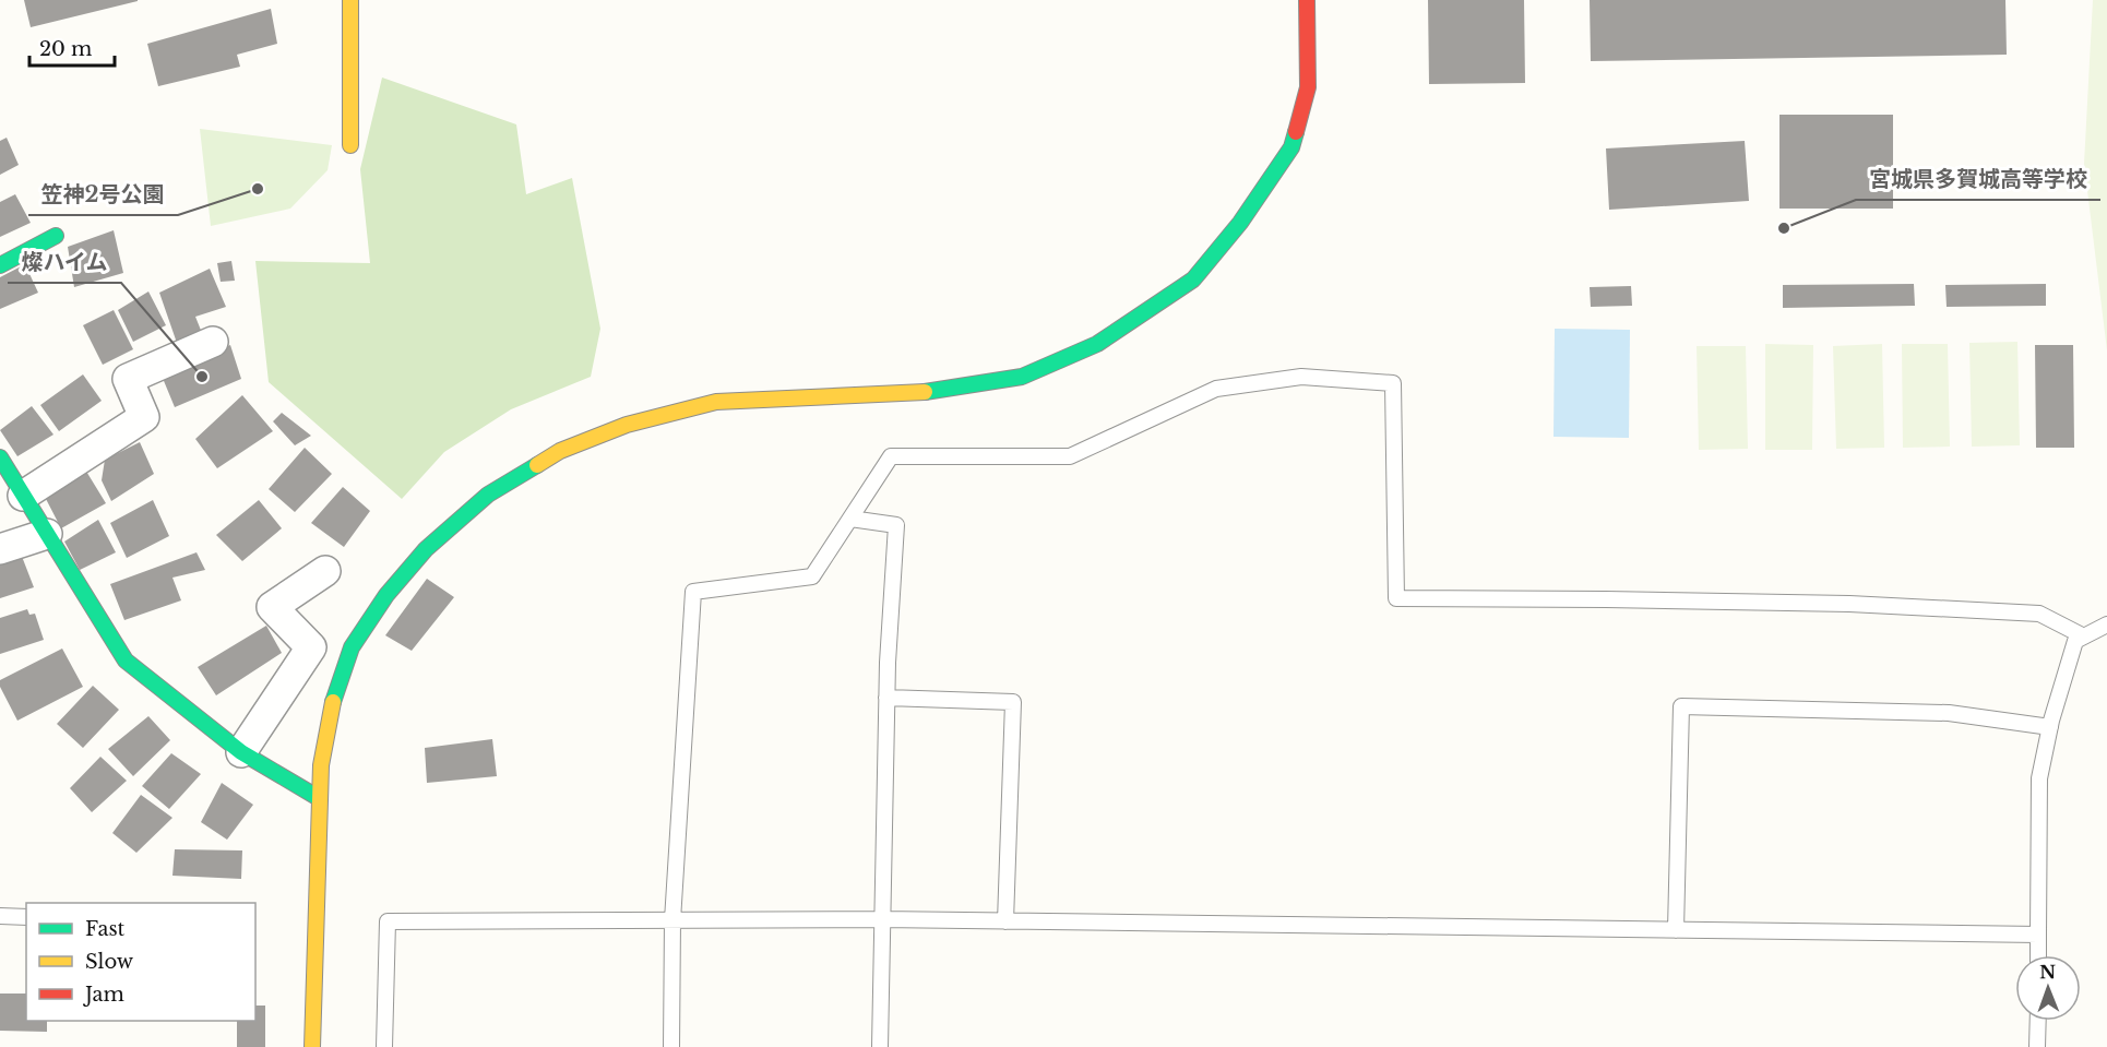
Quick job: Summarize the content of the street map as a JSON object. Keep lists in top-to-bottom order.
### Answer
{
  "places": ["笠神2号公園", "宮城県多賀城高等学校", "燦ハイム"],
  "legend": ["Fast", "Slow", "Jam"],
  "scale_bar": "20 m",
  "north": "top"
}
